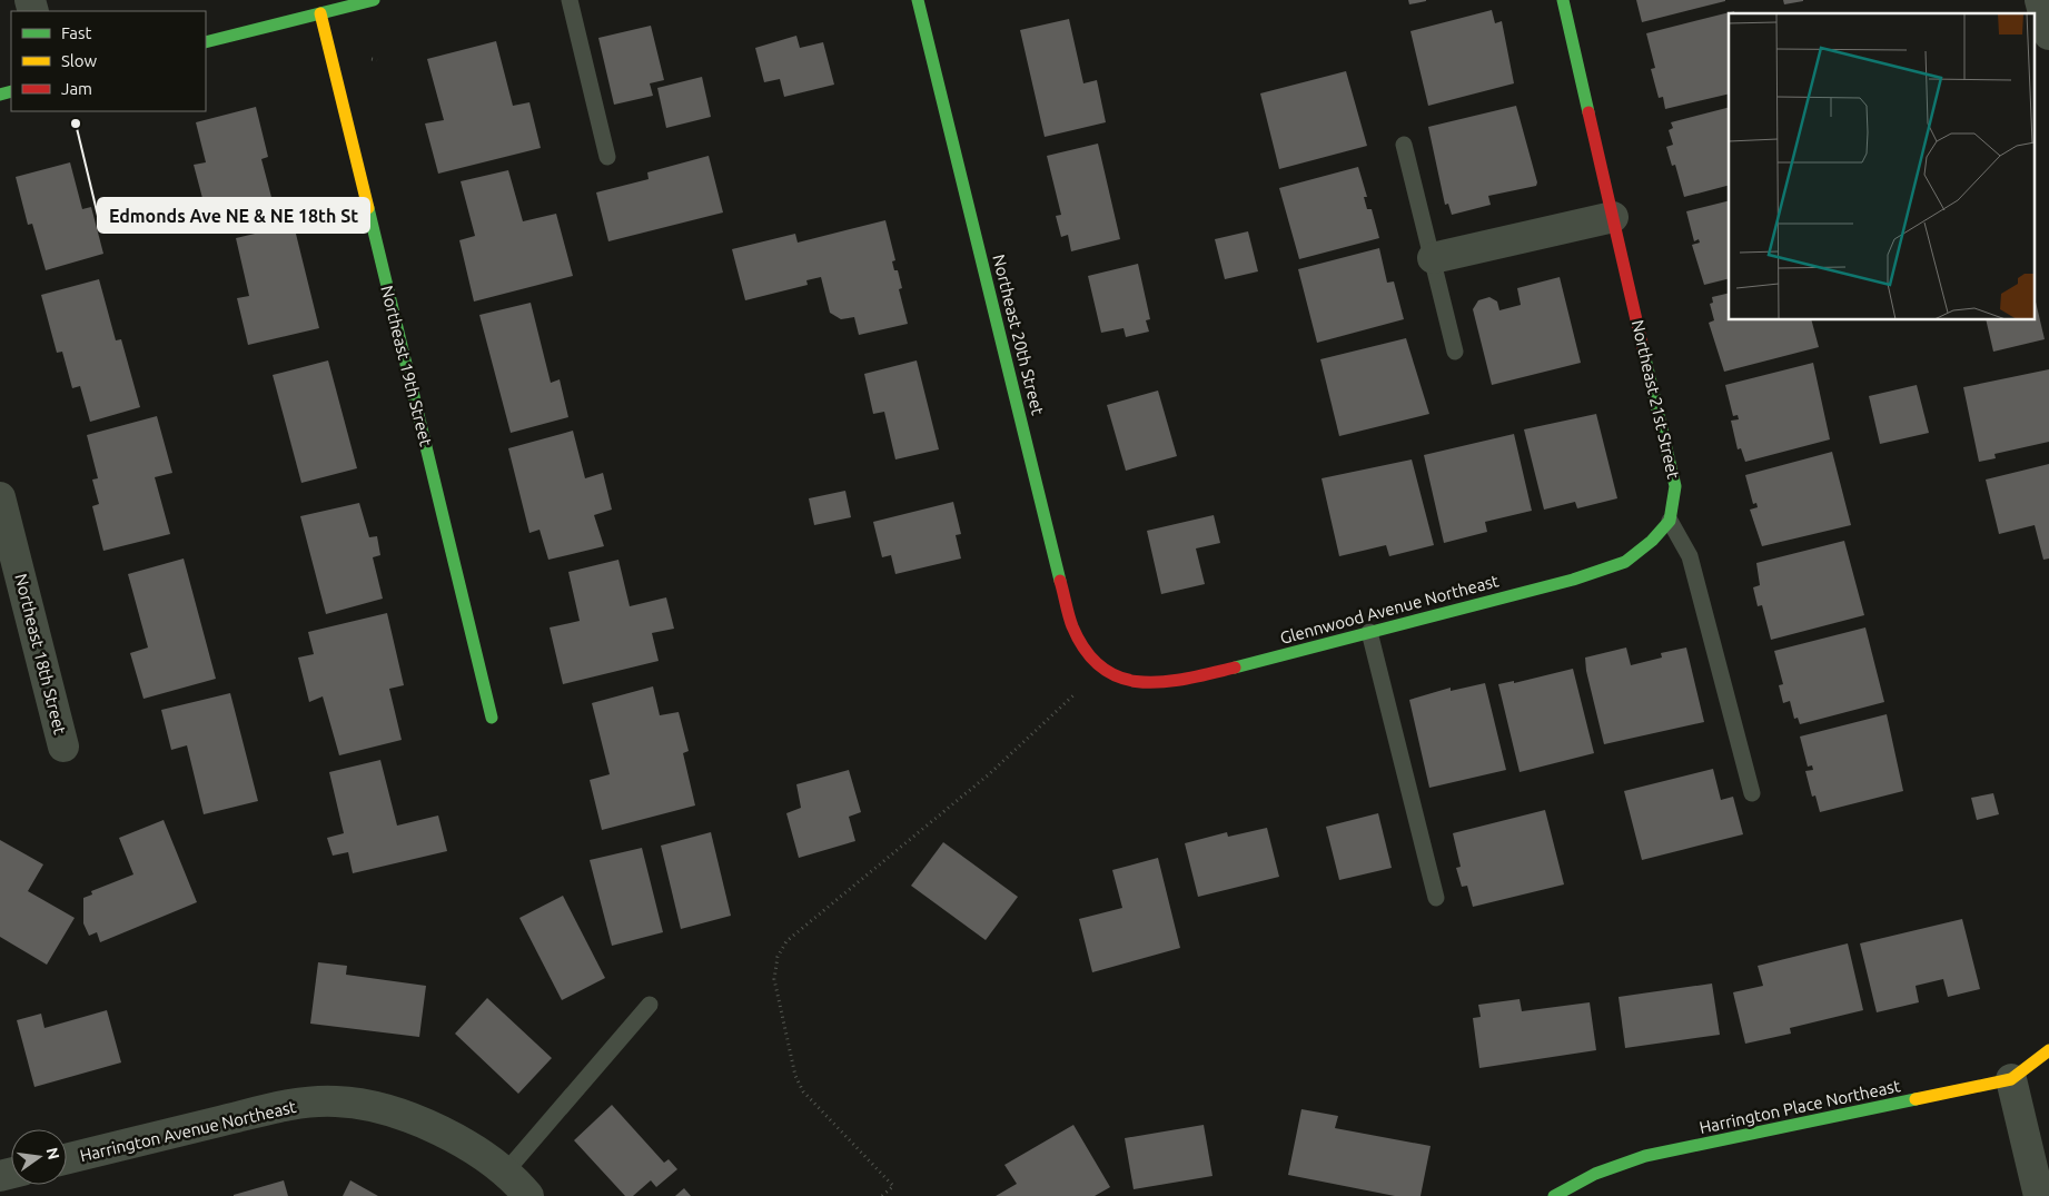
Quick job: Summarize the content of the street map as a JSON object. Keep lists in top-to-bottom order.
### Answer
{
  "streets": {
    "street": [
      "Northeast 20th Street",
      "Northeast 19th Street",
      "Northeast 21st Street",
      "Glennwood Avenue Northeast",
      "Northeast 18th Street",
      "Harrington Place Northeast",
      "Harrington Avenue Northeast"
    ]
  },
  "crossings": [
    ["Northeast 20th Street", "Glennwood Avenue Northeast"],
    ["Northeast 21st Street", "Glennwood Avenue Northeast"]
  ],
  "places": ["Edmonds Ave NE & NE 18th St"],
  "legend": ["Fast", "Slow", "Jam"],
  "north": "right"
}
